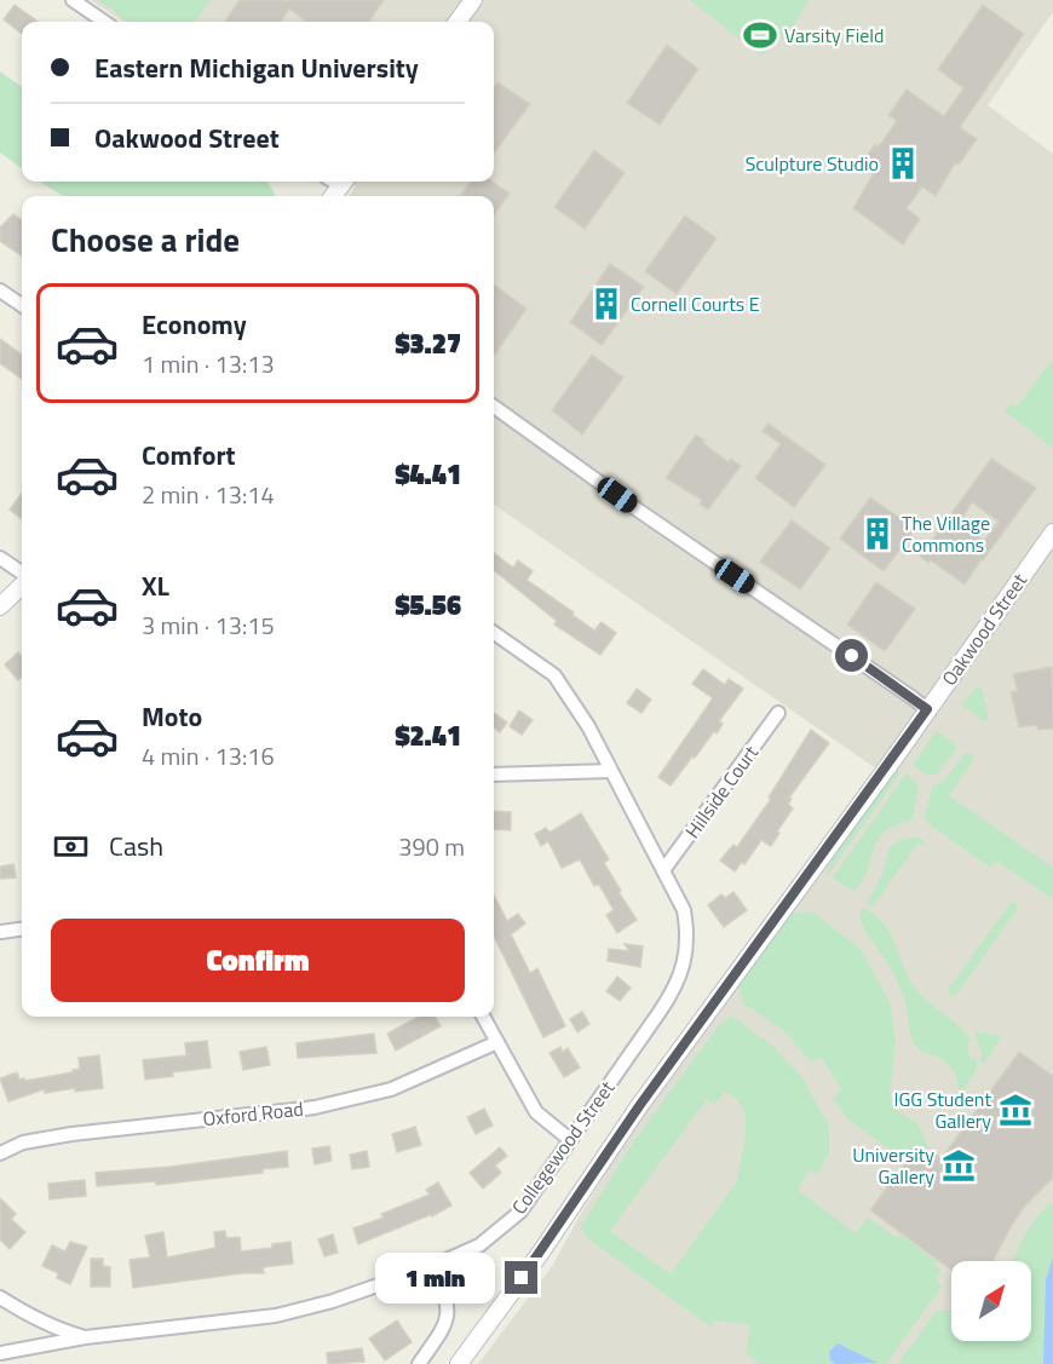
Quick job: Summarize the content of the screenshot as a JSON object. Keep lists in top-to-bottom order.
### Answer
{
  "streets": {
    "street": [
      "Oakwood Street",
      "Hillside Court",
      "Oxford Road",
      "Collegewood Street"
    ]
  },
  "crossings": [
    ["Hillside Court", "Collegewood Street"]
  ],
  "places": {
    "sports": ["Varsity Field"],
    "building": ["Sculpture Studio", "Cornell Courts E", "The Village Commons"],
    "museum": ["IGG Student Gallery", "University Gallery"]
  },
  "north": "top right",
  "page": {
    "banner": ["Eastern Michigan University", "Oakwood Street"],
    "heading": "Choose a ride",
    "list": [
      {
        "name": "Economy",
        "note": "1 min · 13:13",
        "value": "$3.27"
      },
      {
        "name": "Comfort",
        "note": "2 min · 13:14",
        "value": "$4.41"
      },
      {
        "name": "XL",
        "note": "3 min · 13:15",
        "value": "$5.56"
      },
      {
        "name": "Moto",
        "note": "4 min · 13:16",
        "value": "$2.41"
      }
    ],
    "pay": ["Cash", "390 m"],
    "buttons": "Confirm",
    "bubble": "1 min"
  }
}
